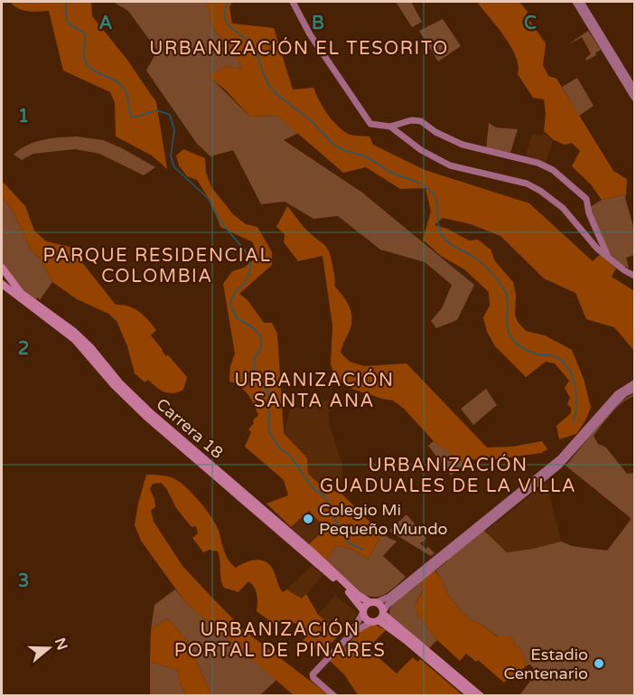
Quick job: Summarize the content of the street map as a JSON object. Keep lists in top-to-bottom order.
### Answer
{
  "streets": {
    "main road": ["Carrera 18"]
  },
  "districts": [
    "URBANIZACIÓN EL TESORITO",
    "PARQUE RESIDENCIAL COLOMBIA",
    "URBANIZACIÓN SANTA ANA",
    "URBANIZACIÓN GUADUALES DE LA VILLA",
    "URBANIZACIÓN PORTAL DE PINARES"
  ],
  "places": ["Colegio Mi Pequeño Mundo", "Estadio Centenario"],
  "north": "right",
  "grid": {
    "columns": ["A", "B", "C"],
    "rows": ["1", "2", "3"]
  }
}
